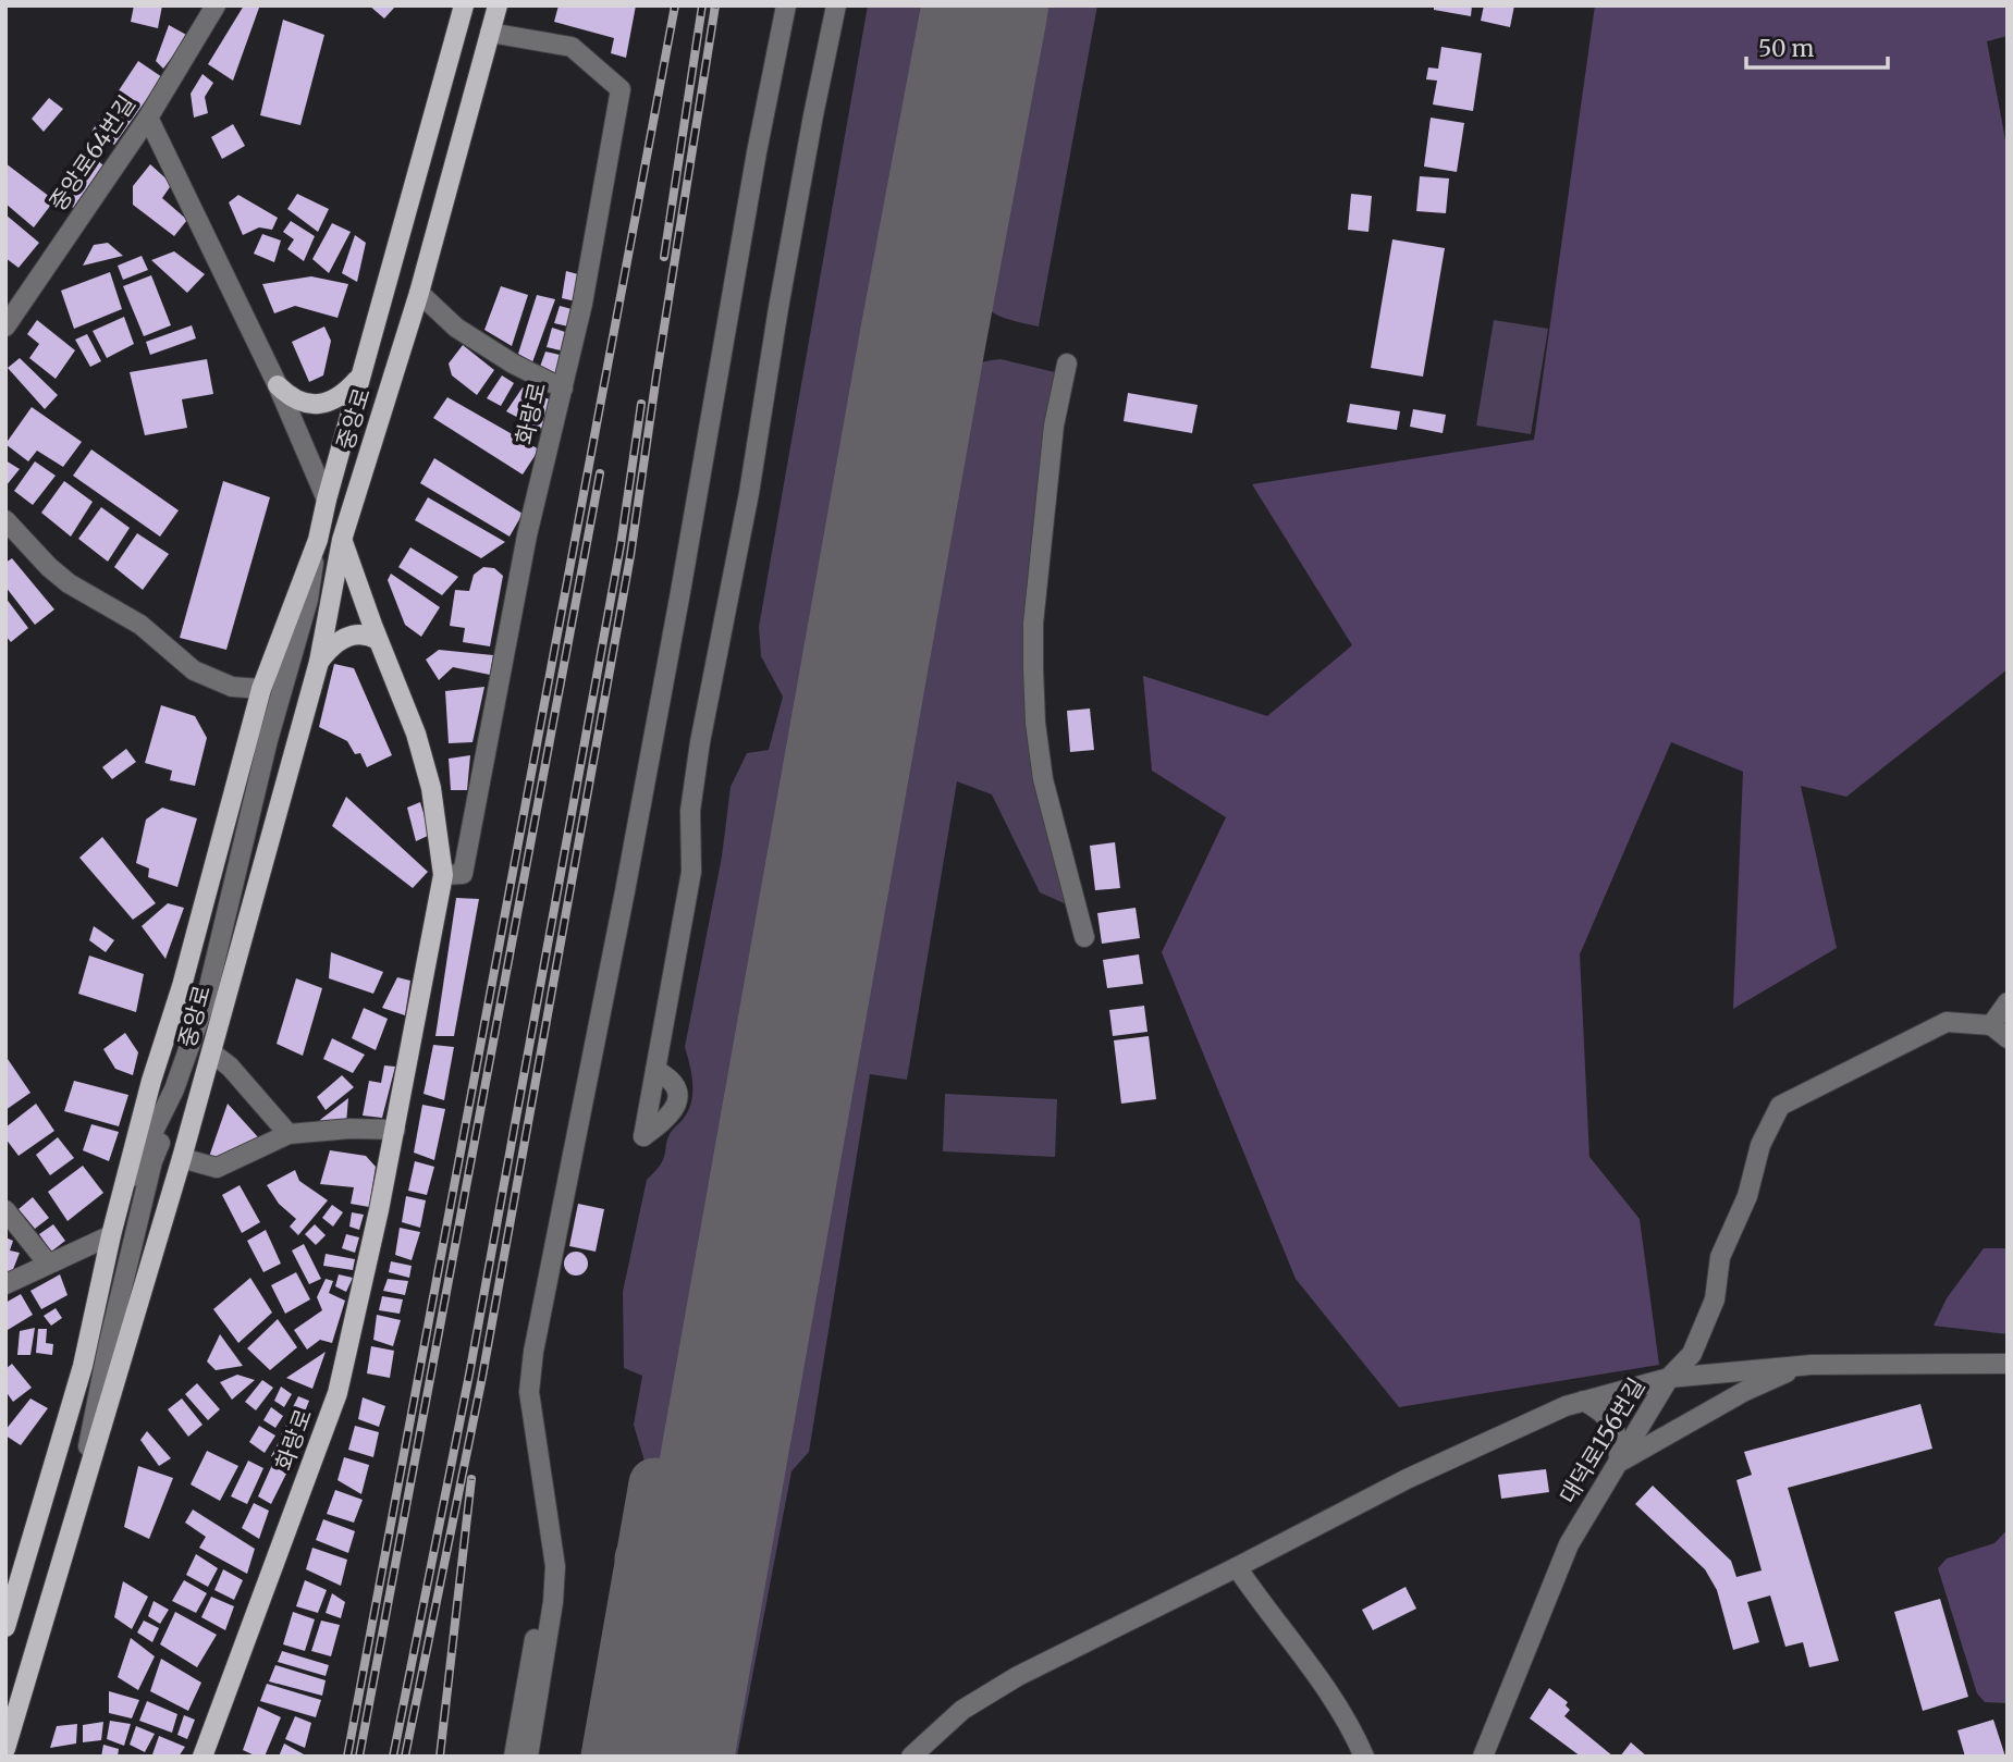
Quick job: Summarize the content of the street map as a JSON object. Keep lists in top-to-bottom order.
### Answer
{
  "streets": {
    "main road": ["화랑로", "중앙로"],
    "street": ["중앙로64번길", "대덕로156번길"]
  },
  "crossings": [
    ["중앙로64번길", "중앙로"],
    ["화랑로", "중앙로"]
  ],
  "scale_bar": "50 m"
}
